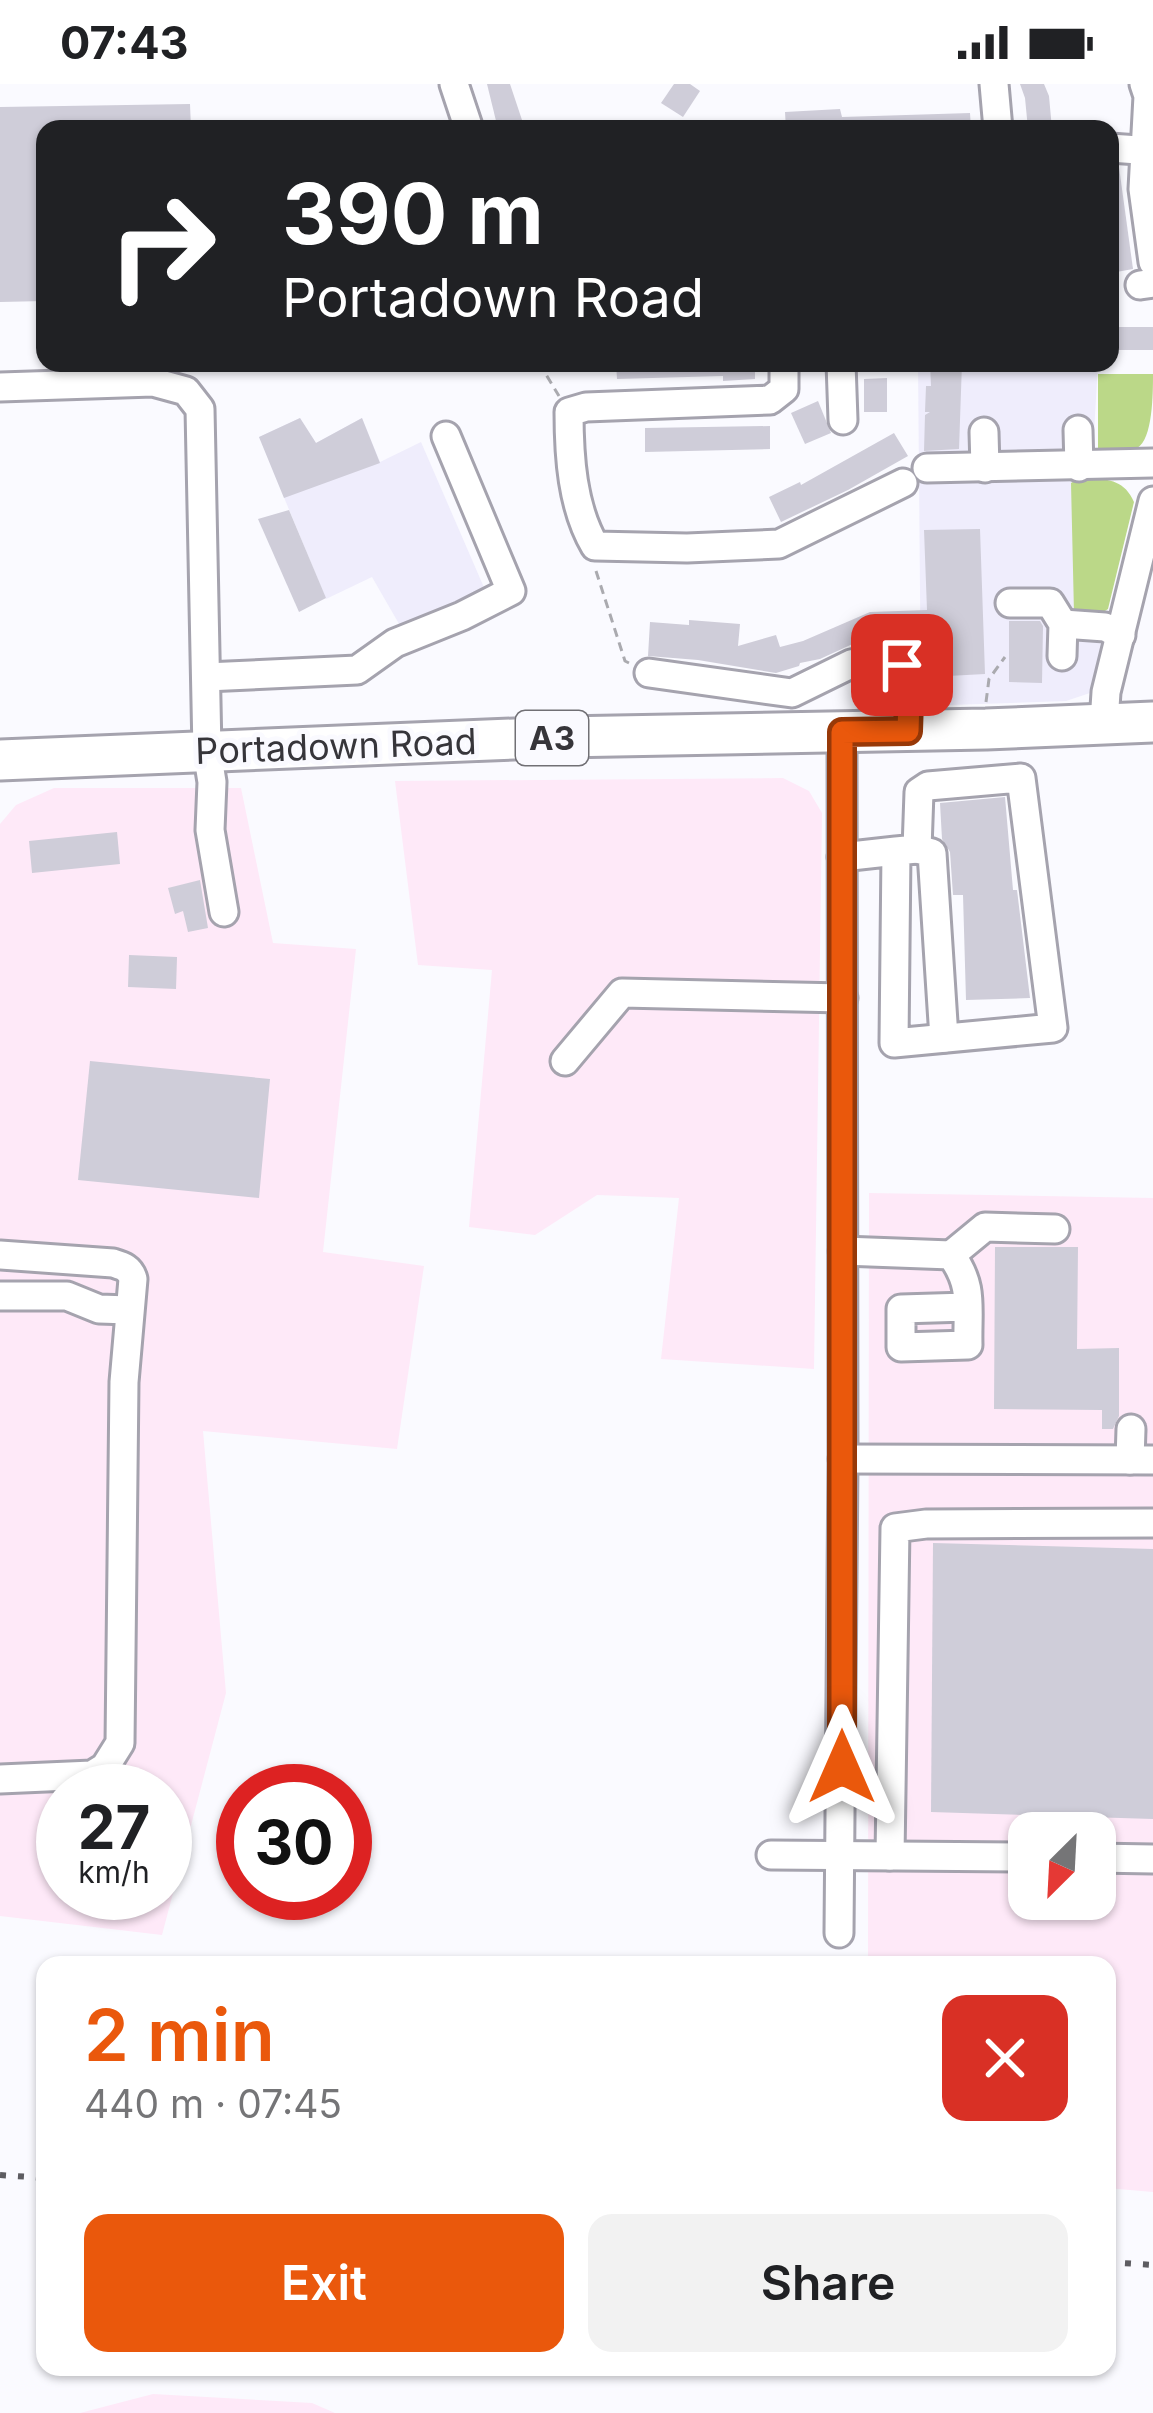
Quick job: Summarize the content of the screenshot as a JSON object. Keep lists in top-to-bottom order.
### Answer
{
  "streets": {
    "highway": ["A3", "Portadown Road"]
  },
  "crossings": [
    ["A3", "Portadown Road"]
  ],
  "north": "bottom left",
  "page": {
    "status": "07:43",
    "turn": ["390 m", "Portadown Road"],
    "speed": "27 km/h",
    "limit": "30",
    "heading": ["2 min", "440 m · 07:45"],
    "buttons": ["Exit", "Share"]
  }
}
